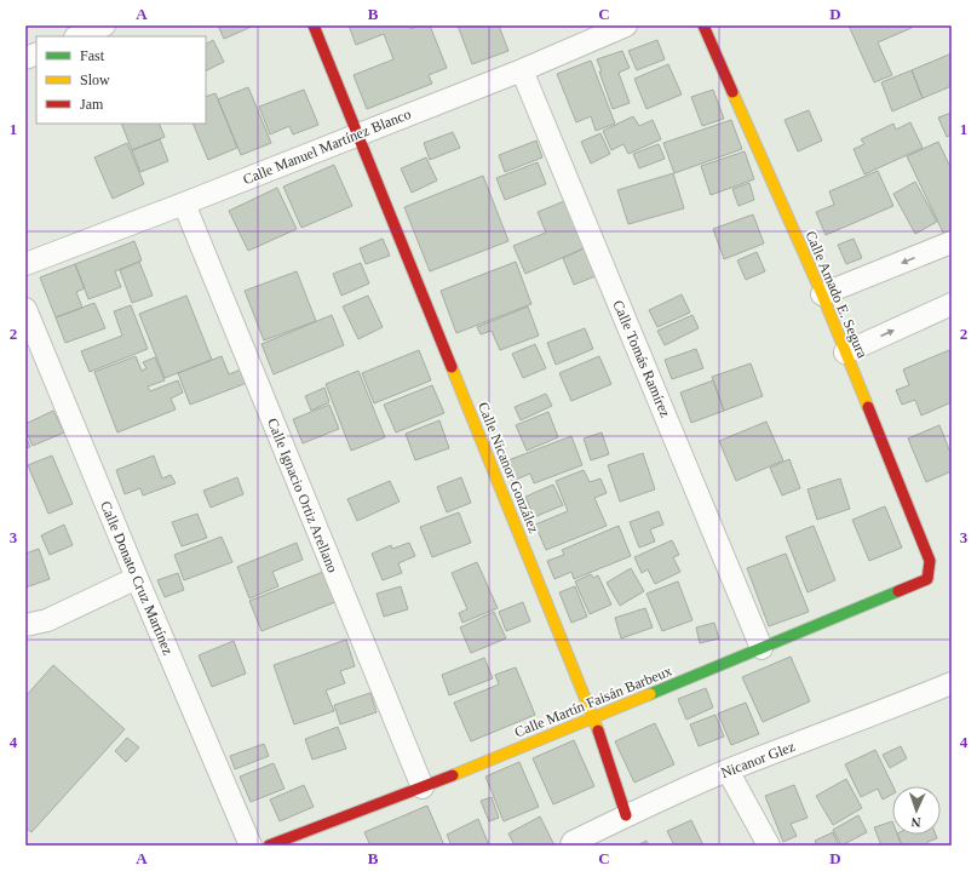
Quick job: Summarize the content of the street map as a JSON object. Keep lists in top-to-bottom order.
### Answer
{
  "streets": {
    "street": [
      "Calle Manuel Martínez Blanco",
      "Calle Amado E. Segura",
      "Calle Tomás Ramírez",
      "Calle Nicanor González",
      "Calle Ignacio Ortiz Arellano",
      "Calle Donato Cruz Martínez",
      "Calle Martín Faisán Barbeux",
      "Nicanor Glez"
    ]
  },
  "crossings": [
    ["Calle Manuel Martínez Blanco", "Calle Tomás Ramírez"],
    ["Calle Manuel Martínez Blanco", "Calle Nicanor González"],
    ["Calle Manuel Martínez Blanco", "Calle Ignacio Ortiz Arellano"],
    ["Calle Amado E. Segura", "Calle Martín Faisán Barbeux"],
    ["Calle Tomás Ramírez", "Calle Martín Faisán Barbeux"],
    ["Calle Nicanor González", "Calle Martín Faisán Barbeux"],
    ["Calle Nicanor González", "Nicanor Glez"],
    ["Calle Ignacio Ortiz Arellano", "Calle Martín Faisán Barbeux"]
  ],
  "legend": ["Fast", "Slow", "Jam"],
  "north": "bottom",
  "grid": {
    "columns": [
      "A",
      "B",
      "C",
      "D"
    ],
    "rows": [
      "1",
      "2",
      "3",
      "4"
    ]
  }
}
